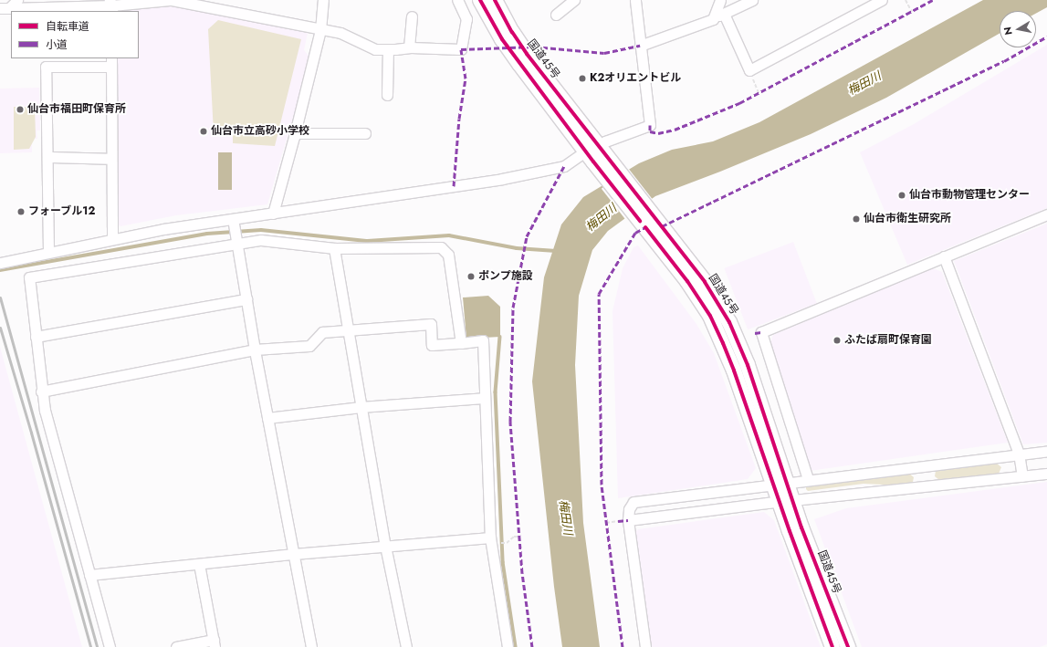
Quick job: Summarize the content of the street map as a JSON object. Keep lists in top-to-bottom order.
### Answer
{
  "streets": {
    "highway": ["国道45号"]
  },
  "water": ["梅田川"],
  "places": [
    "K2オリエントビル",
    "仙台市福田町保育所",
    "仙台市立高砂小学校",
    "仙台市動物管理センター",
    "フォーブル12",
    "仙台市衛生研究所",
    "ポンプ施設",
    "ふたば扇町保育園"
  ],
  "legend": ["自転車道", "小道"],
  "north": "left"
}
